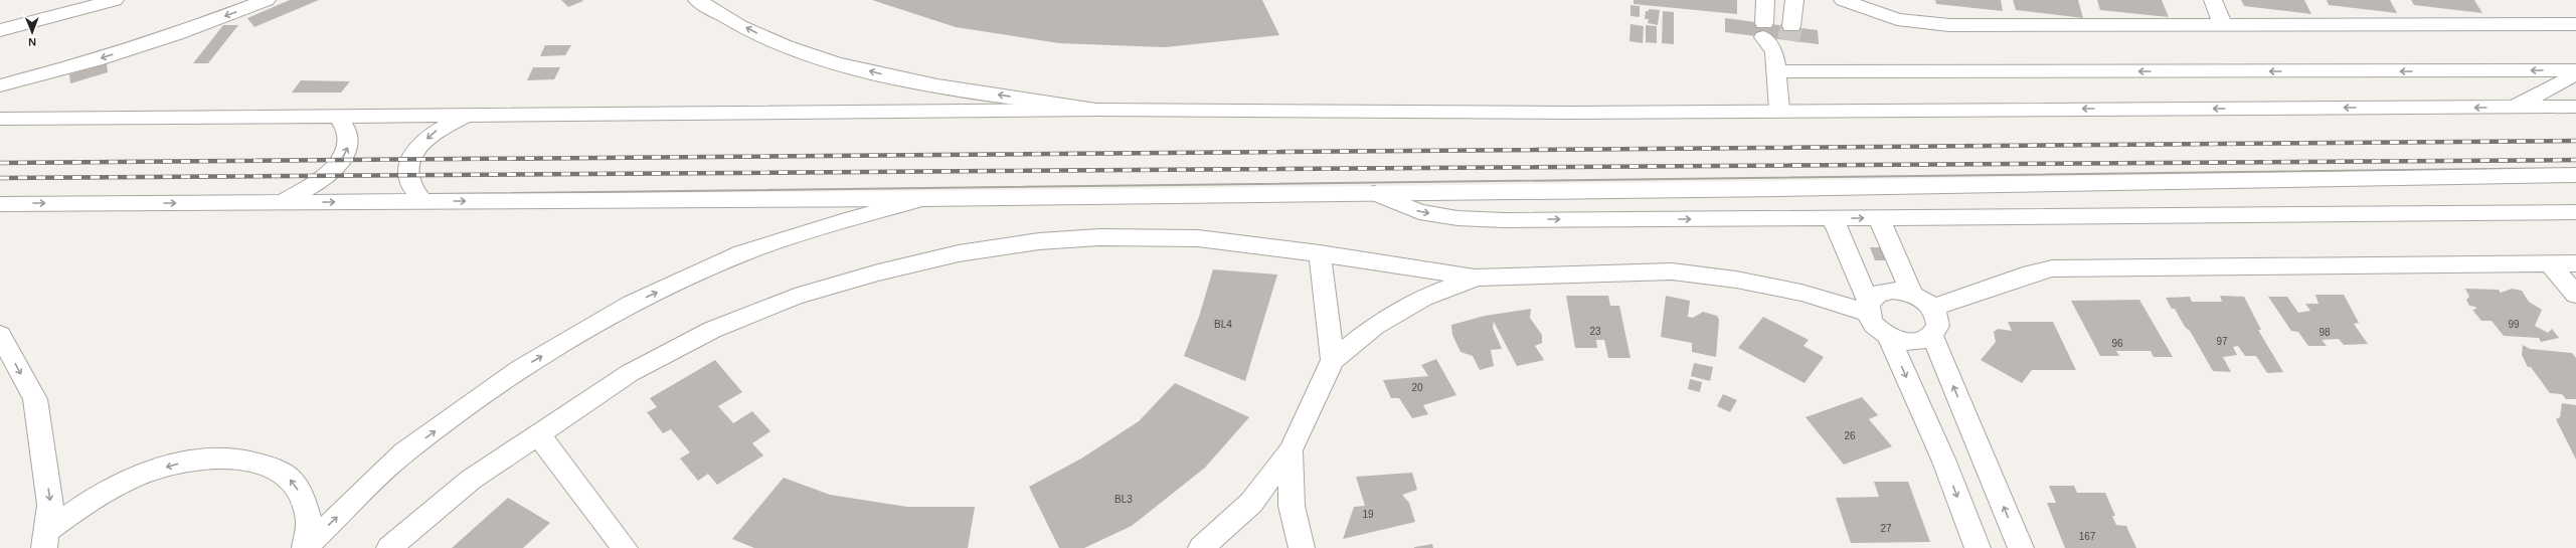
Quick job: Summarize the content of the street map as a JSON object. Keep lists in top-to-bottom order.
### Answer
{
  "house_numbers": [
    "BL4",
    "99",
    "23",
    "98",
    "97",
    "96",
    "20",
    "26",
    "BL3",
    "19",
    "27",
    "167"
  ],
  "north": "bottom"
}
